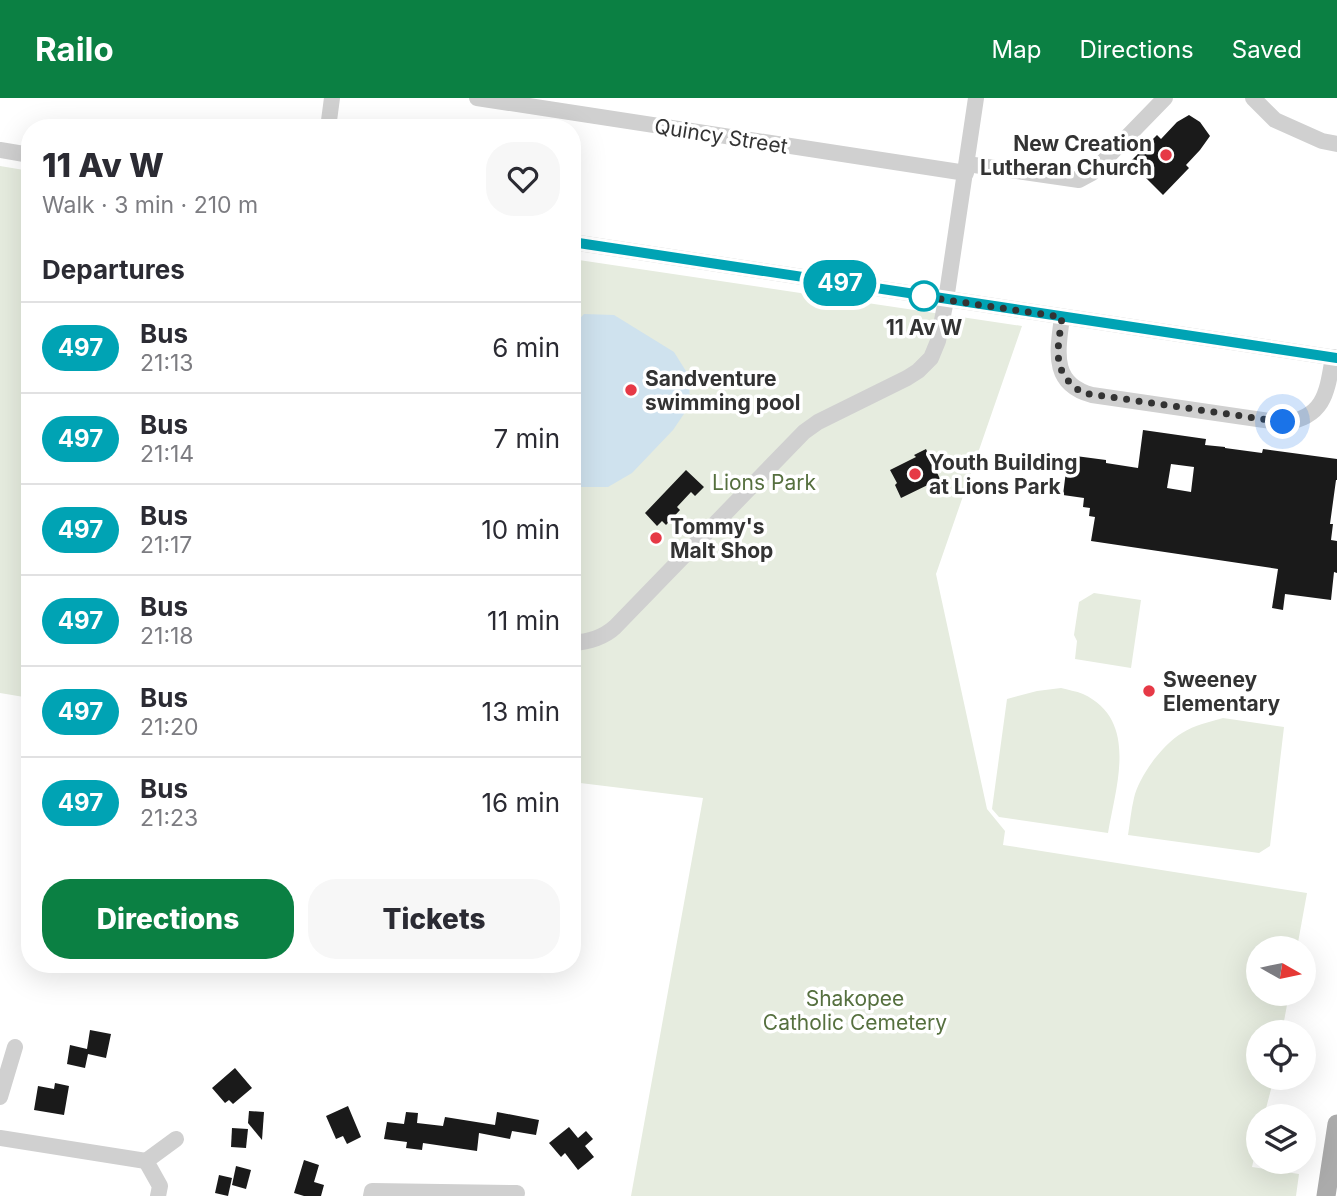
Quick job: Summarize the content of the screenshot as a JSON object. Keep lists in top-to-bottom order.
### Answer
{
  "streets": {
    "street": ["Quincy Street"]
  },
  "parks": ["Lions Park", "Shakopee Catholic Cemetery"],
  "places": [
    "New Creation Lutheran Church",
    "11 Av W",
    "Sandventure swimming pool",
    "Youth Building at Lions Park",
    "Tommy's Malt Shop",
    "Sweeney Elementary"
  ],
  "lines": ["bus line 497"],
  "north": "right",
  "page": {
    "header": "Railo",
    "nav": ["Map", "Directions", "Saved"],
    "on_map": "497",
    "heading": [
      ["11 Av W", "Walk · 3 min · 210 m"],
      "Departures"
    ],
    "list": [
      {
        "mark": "497",
        "name": "Bus",
        "note": "21:13",
        "value": "6 min"
      },
      {
        "mark": "497",
        "name": "Bus",
        "note": "21:14",
        "value": "7 min"
      },
      {
        "mark": "497",
        "name": "Bus",
        "note": "21:17",
        "value": "10 min"
      },
      {
        "mark": "497",
        "name": "Bus",
        "note": "21:18",
        "value": "11 min"
      },
      {
        "mark": "497",
        "name": "Bus",
        "note": "21:20",
        "value": "13 min"
      },
      {
        "mark": "497",
        "name": "Bus",
        "note": "21:23",
        "value": "16 min"
      }
    ],
    "buttons": ["Directions", "Tickets"]
  }
}
